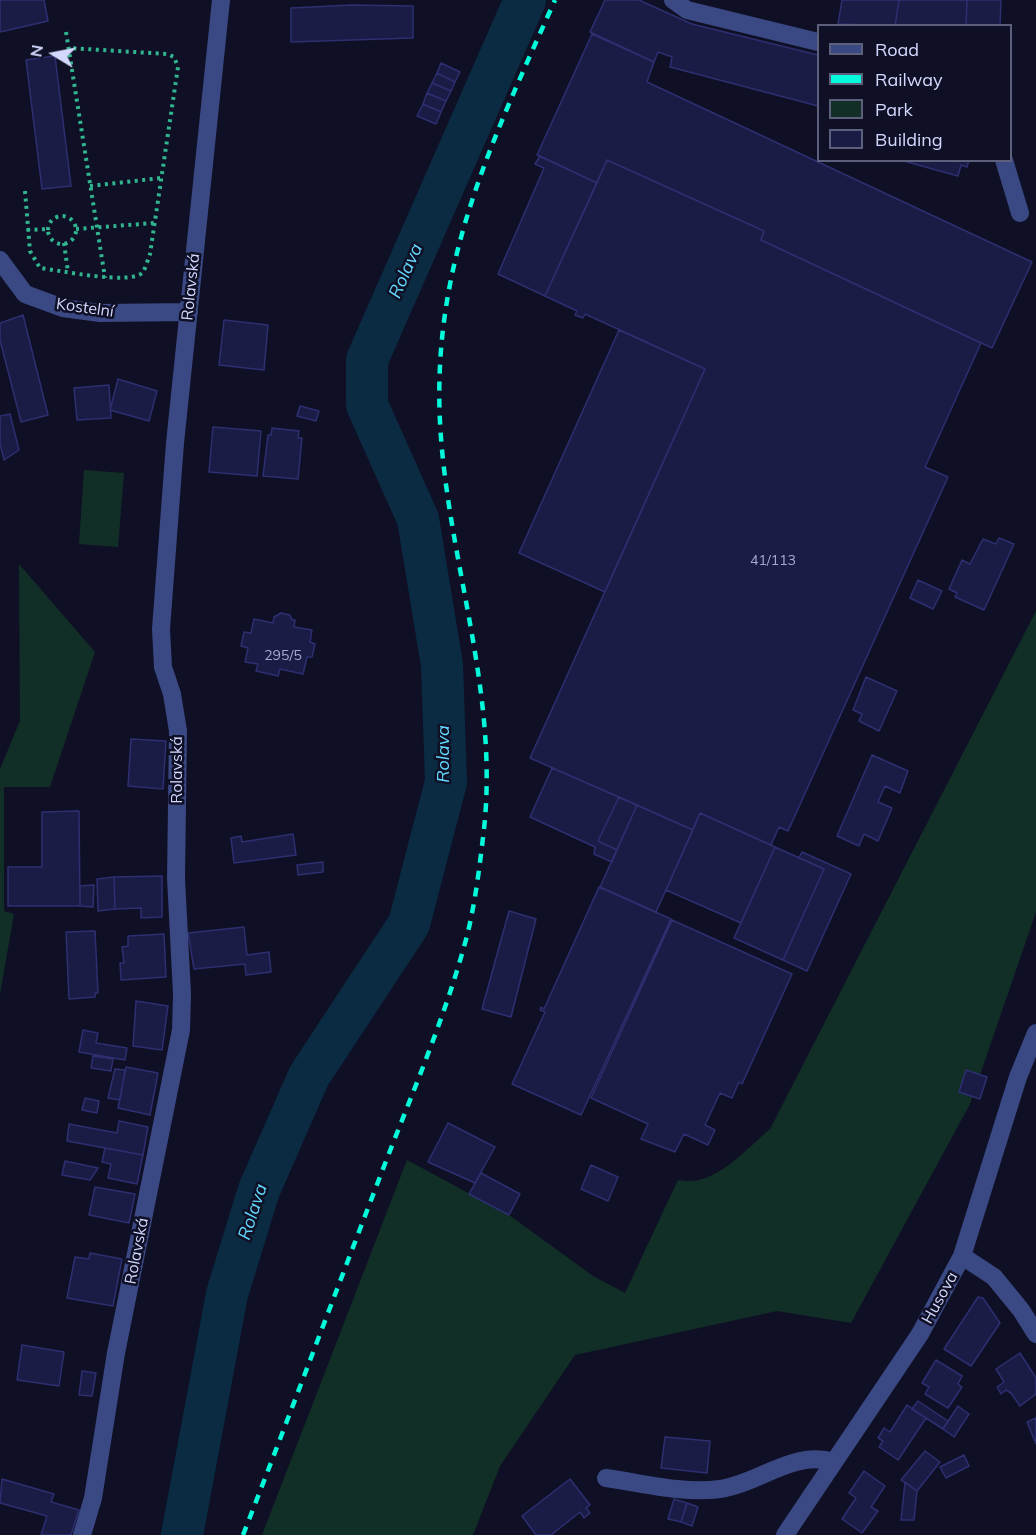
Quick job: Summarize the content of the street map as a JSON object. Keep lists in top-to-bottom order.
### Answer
{
  "streets": {
    "street": ["Rolavská", "Kostelní", "Husova"]
  },
  "crossings": [
    ["Rolavská", "Kostelní"]
  ],
  "water": ["Rolava"],
  "house_numbers": ["41/113", "295/5"],
  "legend": [
    "Road",
    "Railway",
    "Park",
    "Building"
  ],
  "north": "left"
}
